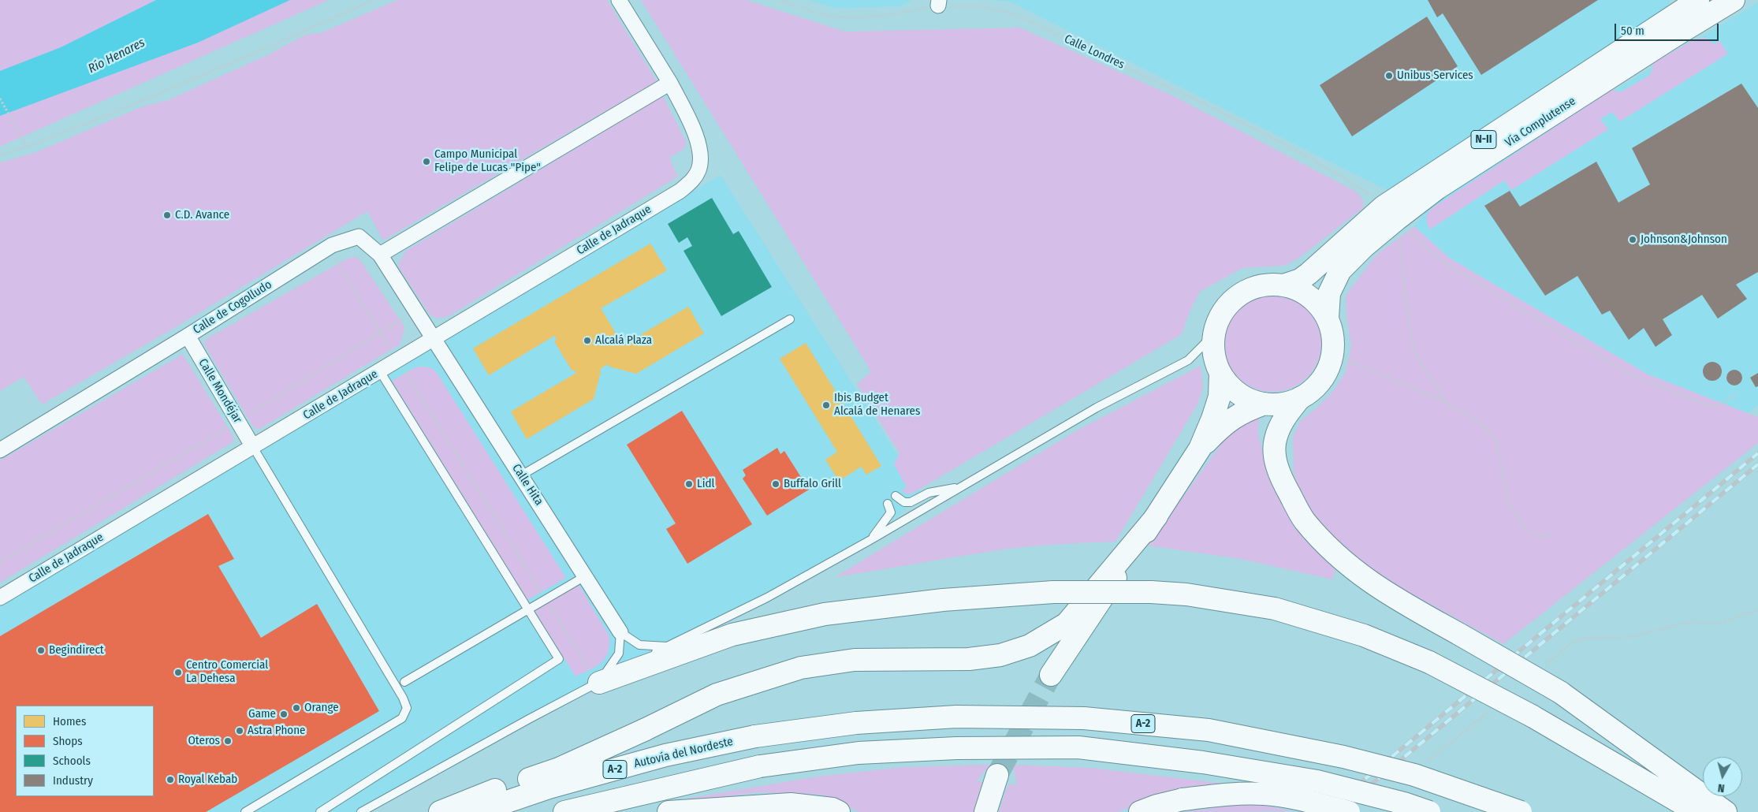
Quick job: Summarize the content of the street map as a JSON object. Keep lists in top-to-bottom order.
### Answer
{
  "streets": {
    "main road": [
      "Vía Complutense",
      "N-II",
      "A-2",
      "Autovía del Nordeste"
    ],
    "street": [
      "Calle de Jadraque",
      "Calle de Cogolludo",
      "Calle Mondéjar",
      "Calle Hita"
    ],
    "path": ["Calle Londres"]
  },
  "crossings": [
    ["Calle Londres", "Vía Complutense"],
    ["Calle de Jadraque", "Calle de Cogolludo"],
    ["Calle de Jadraque", "Calle Mondéjar"],
    ["Calle de Jadraque", "Calle Hita"],
    ["Calle de Cogolludo", "Calle Mondéjar"],
    ["Calle de Cogolludo", "Calle Hita"]
  ],
  "water": ["Río Henares"],
  "places": [
    "Unibus Services",
    "Campo Municipal Felipe de Lucas \"Pipe\"",
    "C.D. Avance",
    "Johnson&Johnson",
    "Alcalá Plaza",
    "Ibis Budget Alcalá de Henares",
    "Lidl",
    "Buffalo Grill",
    "Begindirect",
    "Centro Comercial La Dehesa",
    "Orange",
    "Game",
    "Astra Phone",
    "Oteros",
    "Royal Kebab"
  ],
  "legend": [
    "Homes",
    "Shops",
    "Schools",
    "Industry"
  ],
  "scale_bar": "50 m",
  "north": "bottom"
}
